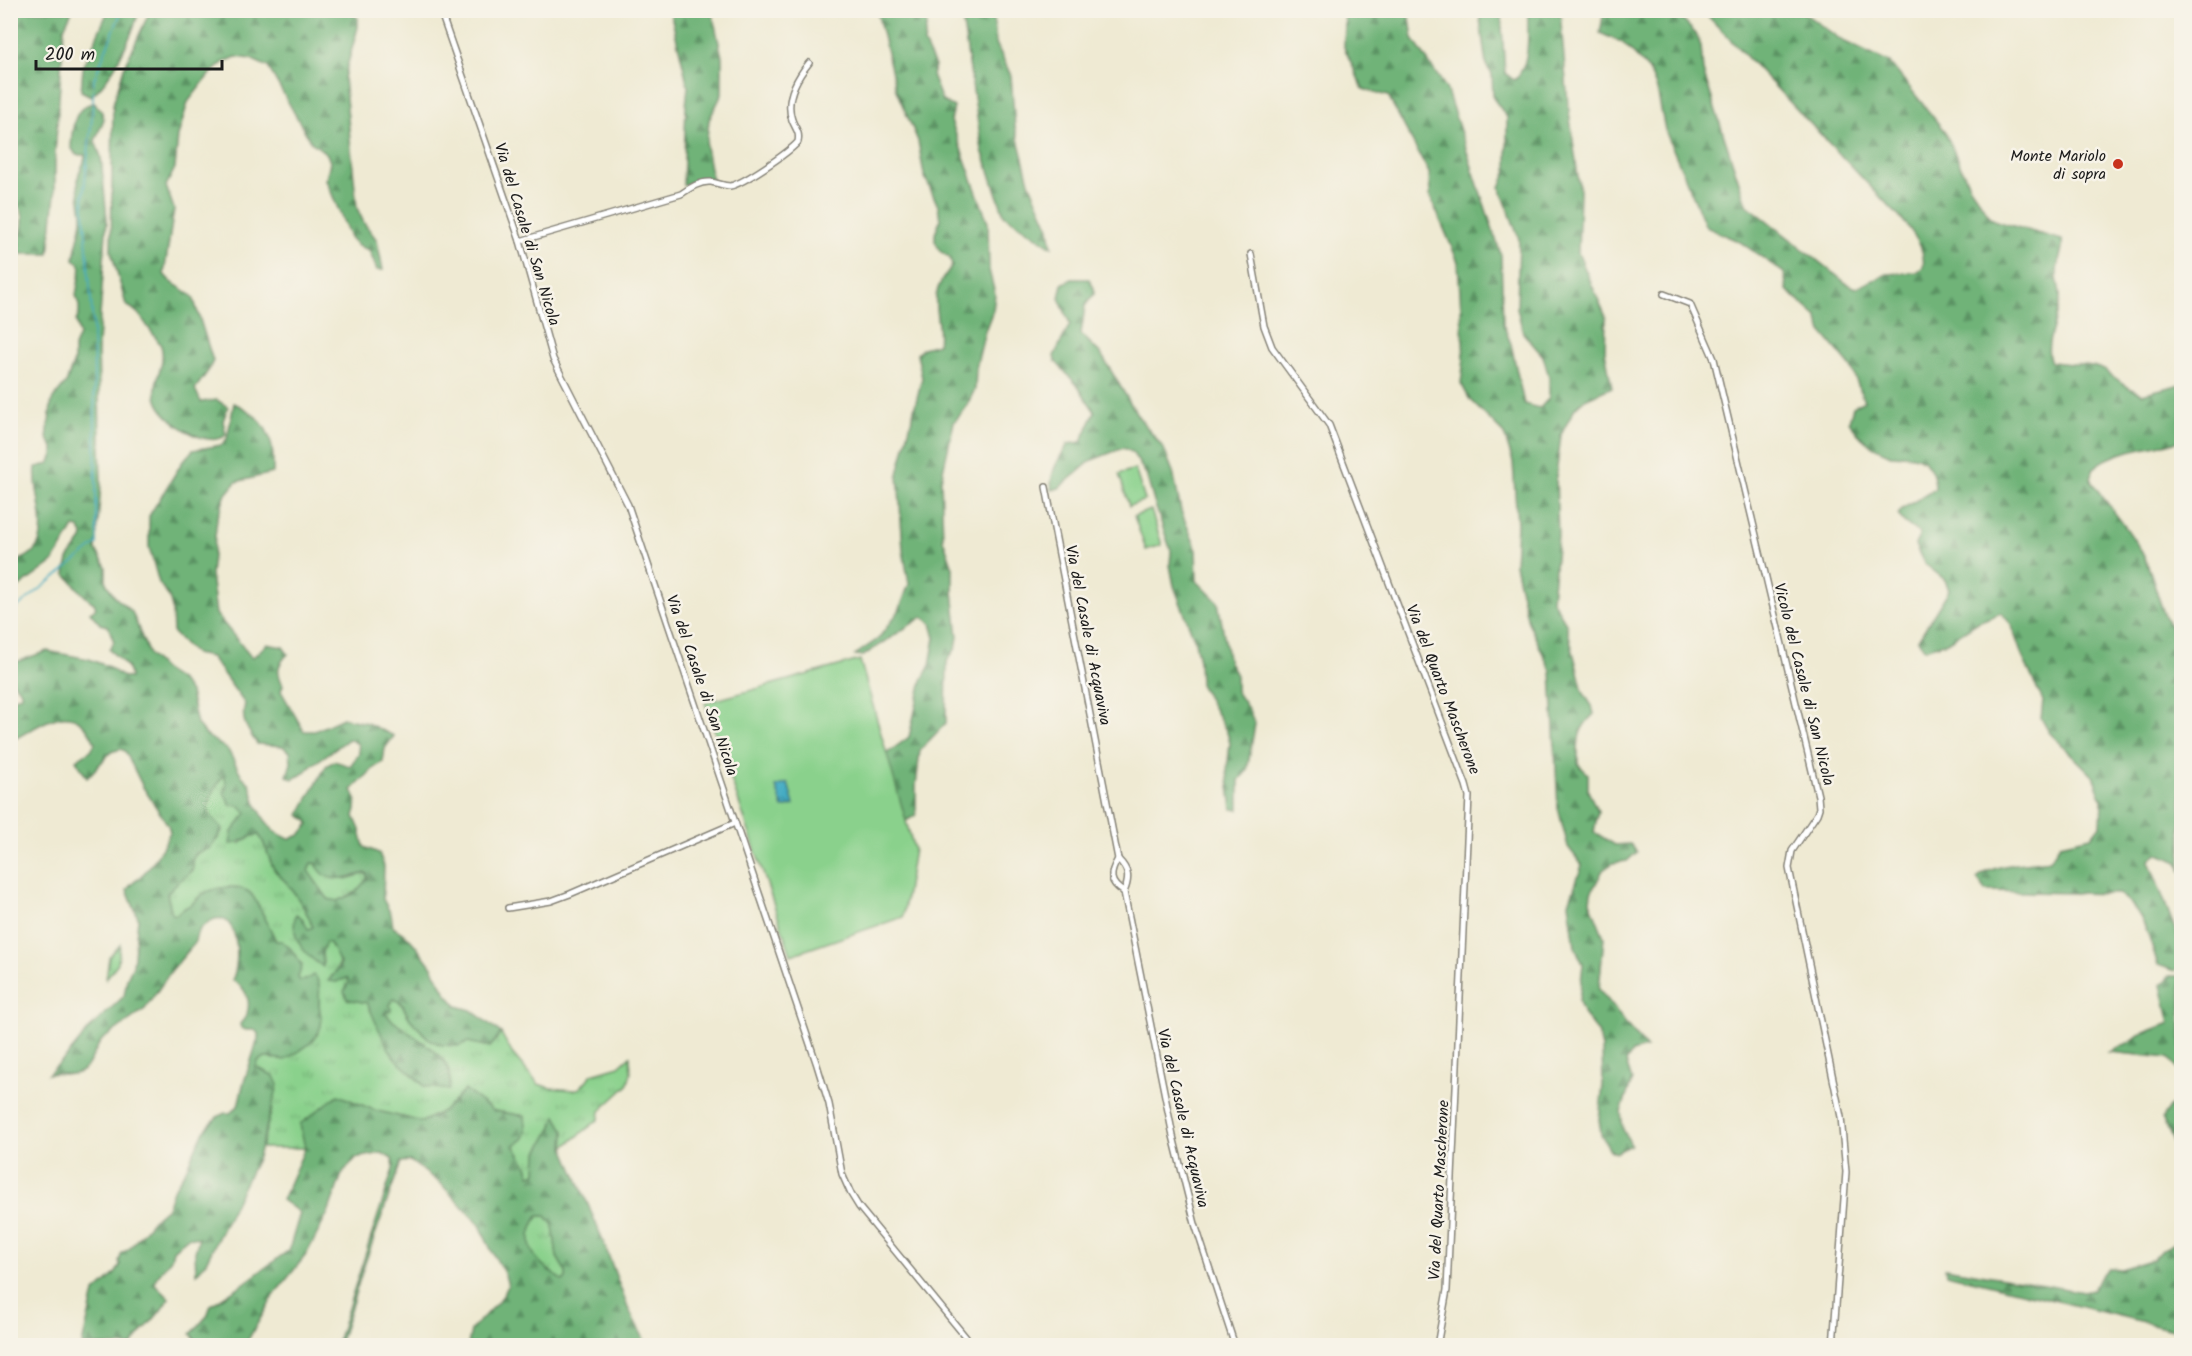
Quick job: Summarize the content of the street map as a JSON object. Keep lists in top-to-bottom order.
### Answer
{
  "streets": {
    "street": [
      "Via del Casale di San Nicola",
      "Via del Casale di Acquaviva",
      "Vicolo del Casale di San Nicola",
      "Via del Quarto Mascherone"
    ]
  },
  "places": ["Monte Mariolo di sopra"],
  "scale_bar": "200 m"
}
